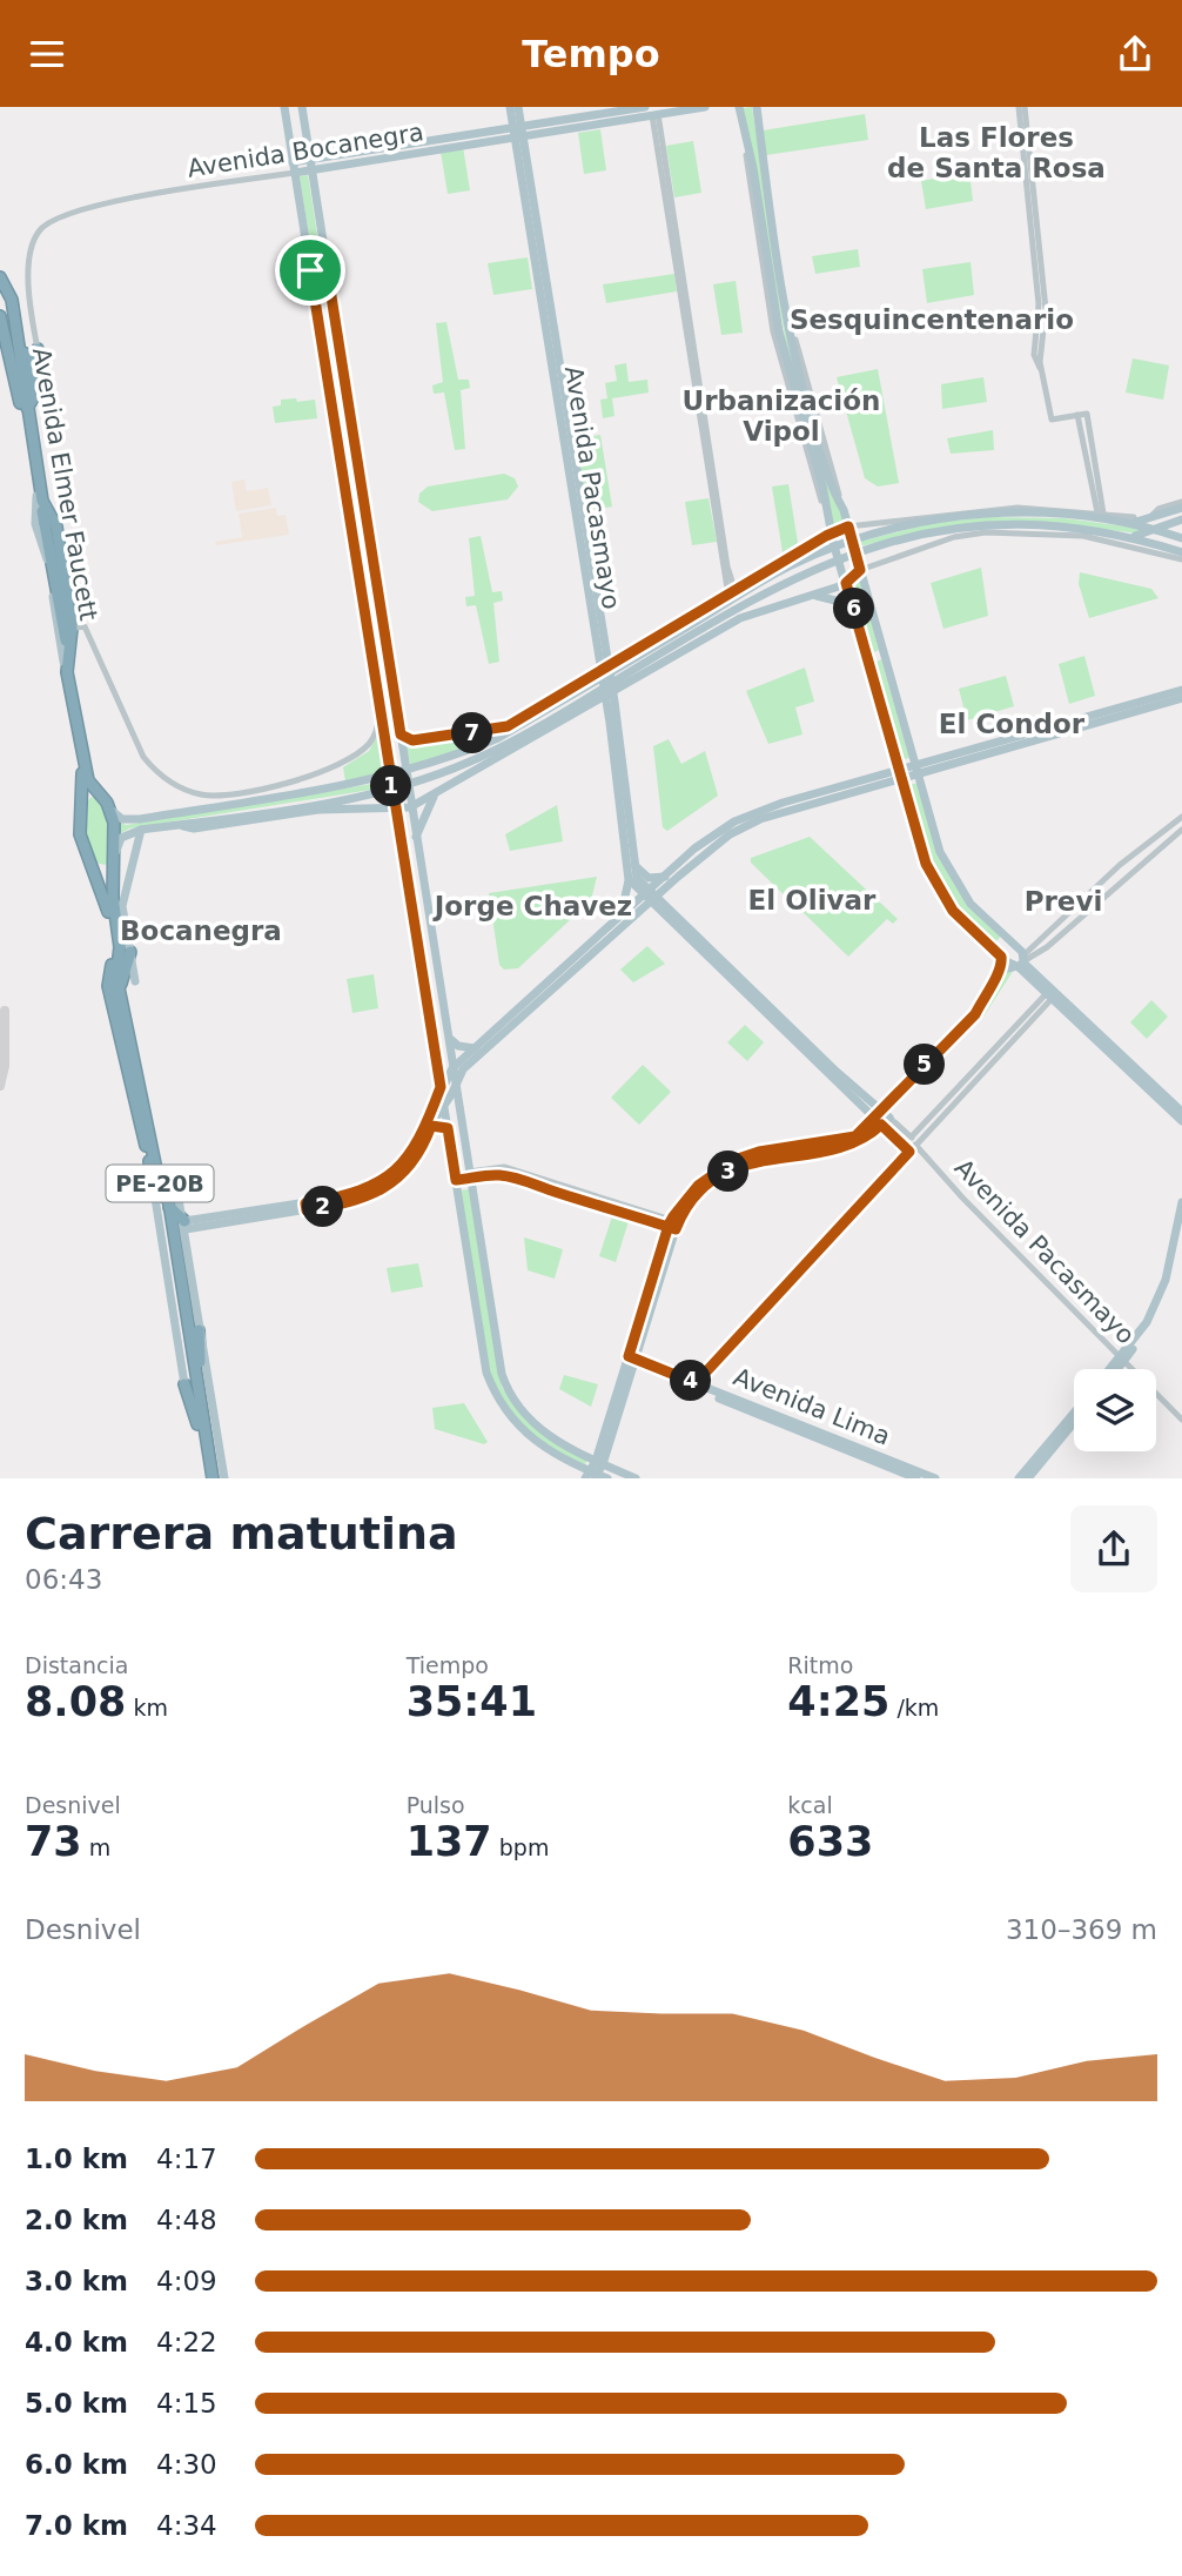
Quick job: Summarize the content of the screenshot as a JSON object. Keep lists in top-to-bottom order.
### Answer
{
  "streets": {
    "highway": ["Avenida Elmer Faucett", "PE-20B"],
    "main road": ["Avenida Bocanegra", "Avenida Pacasmayo", "Avenida Lima"]
  },
  "crossings": [
    ["Avenida Bocanegra", "Avenida Elmer Faucett"],
    ["Avenida Bocanegra", "Avenida Pacasmayo"],
    ["Avenida Elmer Faucett", "PE-20B"]
  ],
  "districts": [
    "Las Flores de Santa Rosa",
    "Sesquincentenario",
    "Urbanización Vipol",
    "El Condor",
    "El Olivar",
    "Previ",
    "Jorge Chavez",
    "Bocanegra"
  ],
  "page": {
    "header": "Tempo",
    "pins": [
      "6",
      "7",
      "1",
      "5",
      "3",
      "2",
      "4"
    ],
    "heading": ["Carrera matutina", "06:43"],
    "stats": [
      ["Distancia", "8.08 km"],
      ["Tiempo", "35:41"],
      ["Ritmo", "4:25 /km"],
      ["Desnivel", "73 m"],
      ["Pulso", "137 bpm"],
      ["kcal", "633"]
    ],
    "chart": ["Desnivel", "310–369 m"],
    "list": [
      {
        "name": "1.0 km",
        "note": "4:17"
      },
      {
        "name": "2.0 km",
        "note": "4:48"
      },
      {
        "name": "3.0 km",
        "note": "4:09"
      },
      {
        "name": "4.0 km",
        "note": "4:22"
      },
      {
        "name": "5.0 km",
        "note": "4:15"
      },
      {
        "name": "6.0 km",
        "note": "4:30"
      },
      {
        "name": "7.0 km",
        "note": "4:34"
      }
    ]
  }
}
